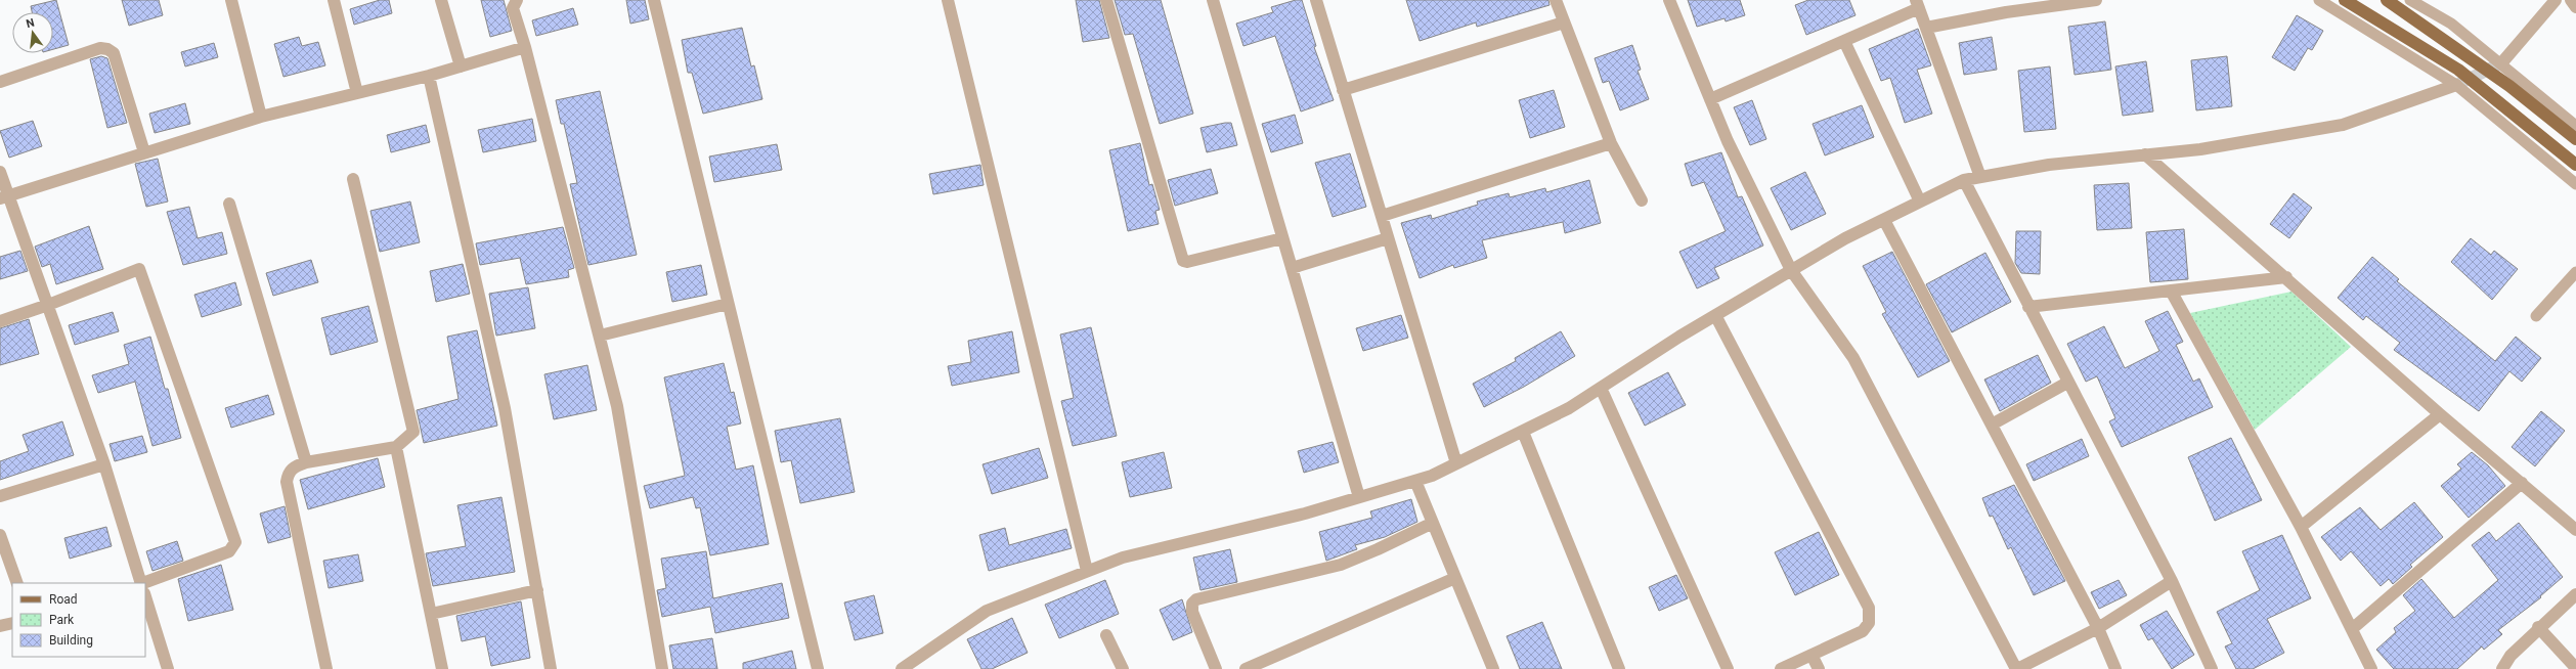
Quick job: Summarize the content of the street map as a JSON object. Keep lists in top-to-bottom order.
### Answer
{
  "legend": ["Road", "Park", "Building"],
  "north": "top"
}
